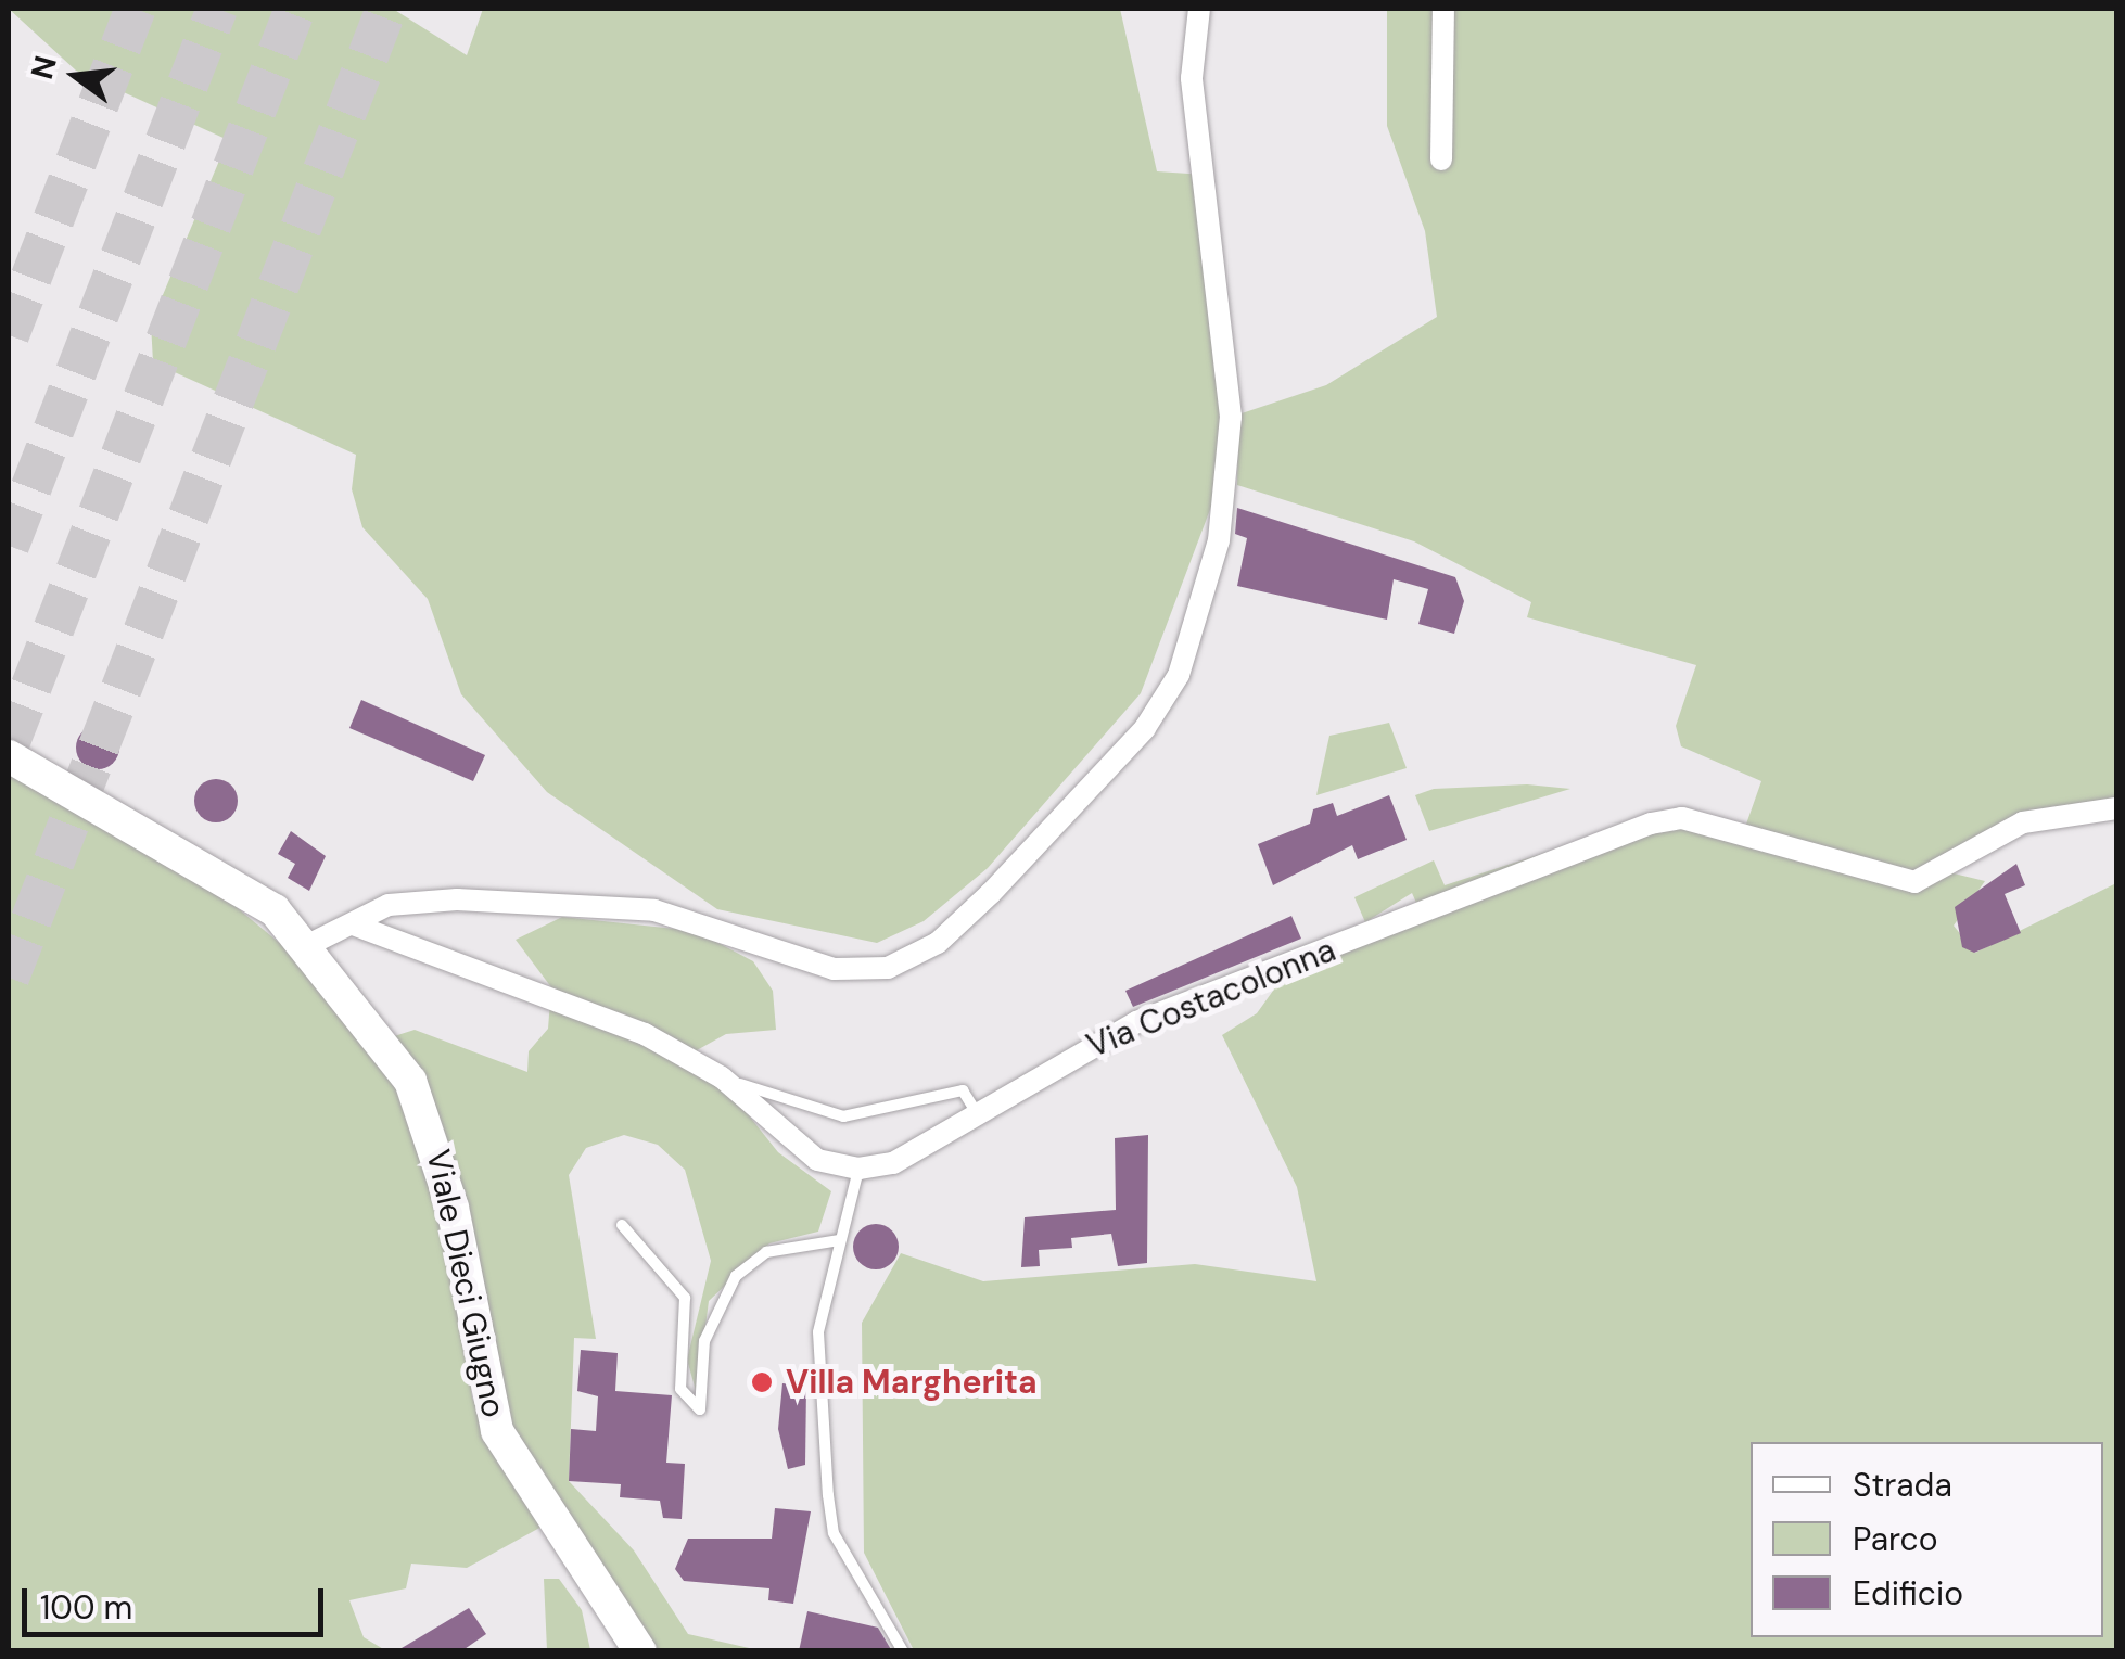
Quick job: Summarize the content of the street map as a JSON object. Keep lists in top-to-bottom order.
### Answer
{
  "streets": {
    "main road": ["Viale Dieci Giugno"],
    "street": ["Via Costacolonna"]
  },
  "places": ["Villa Margherita"],
  "legend": ["Strada", "Parco", "Edificio"],
  "scale_bar": "100 m",
  "north": "left"
}
